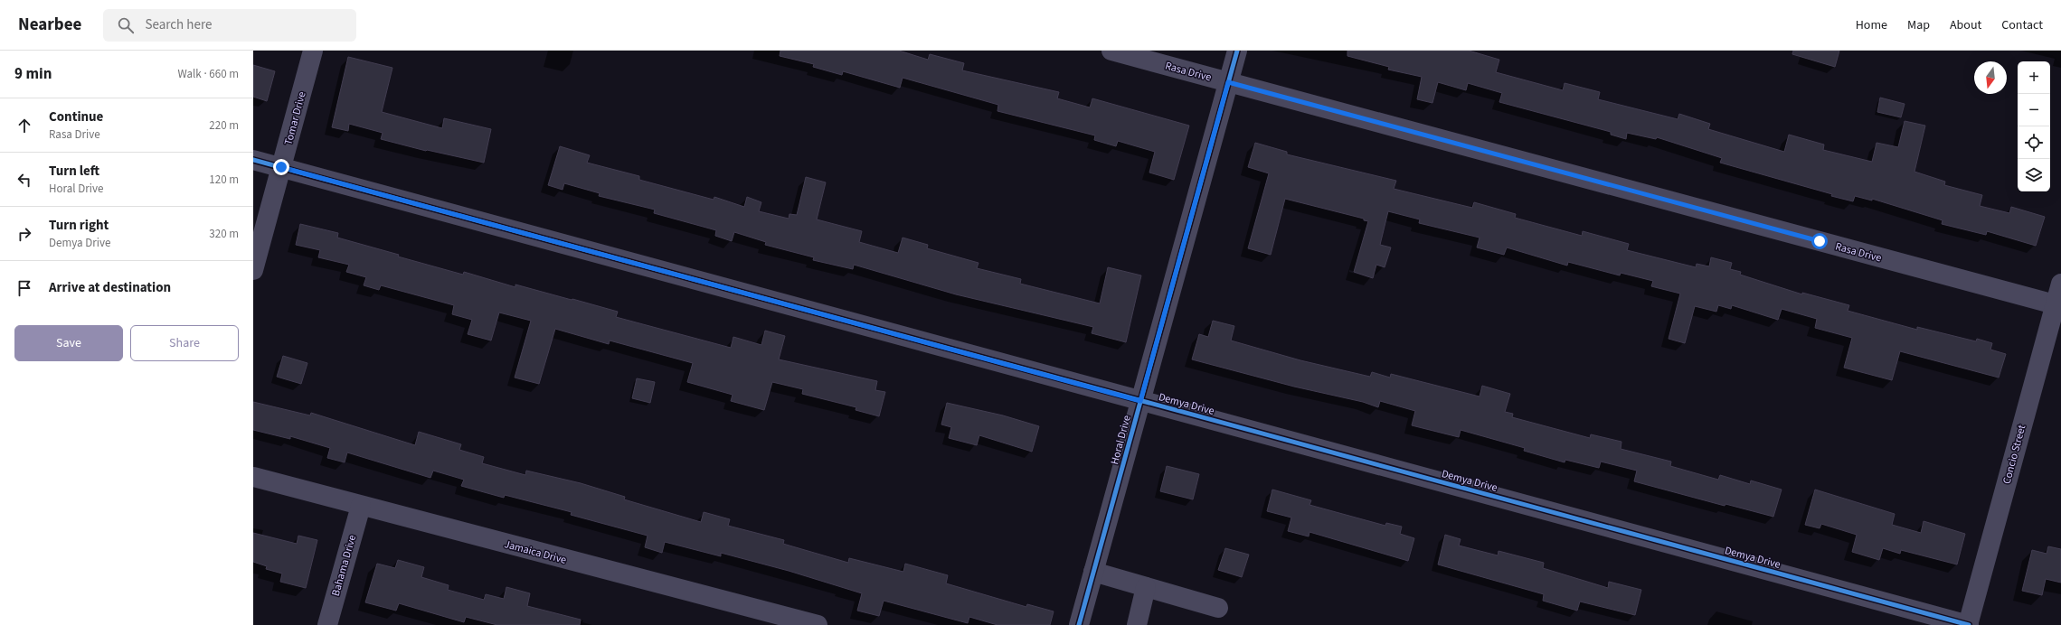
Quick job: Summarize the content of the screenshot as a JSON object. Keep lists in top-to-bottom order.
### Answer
{
  "streets": {
    "street": [
      "Rasa Drive",
      "Tomar Drive",
      "Demya Drive",
      "Horal Drive",
      "Concio Street",
      "Jamaica Drive",
      "Bahama Drive"
    ]
  },
  "crossings": [
    ["Rasa Drive", "Horal Drive"],
    ["Rasa Drive", "Concio Street"],
    ["Tomar Drive", "Demya Drive"],
    ["Demya Drive", "Horal Drive"],
    ["Demya Drive", "Concio Street"],
    ["Jamaica Drive", "Bahama Drive"]
  ],
  "north": "bottom",
  "page": {
    "header": "Nearbee",
    "search": "Search here",
    "nav": [
      "Home",
      "Map",
      "About",
      "Contact"
    ],
    "heading": ["9 min", "Walk · 660 m"],
    "map_buttons": ["+", "−"],
    "list": [
      ["Continue", "Rasa Drive", "220 m"],
      ["Turn left", "Horal Drive", "120 m"],
      ["Turn right", "Demya Drive", "320 m"],
      "Arrive at destination"
    ],
    "buttons": ["Save", "Share"]
  }
}
